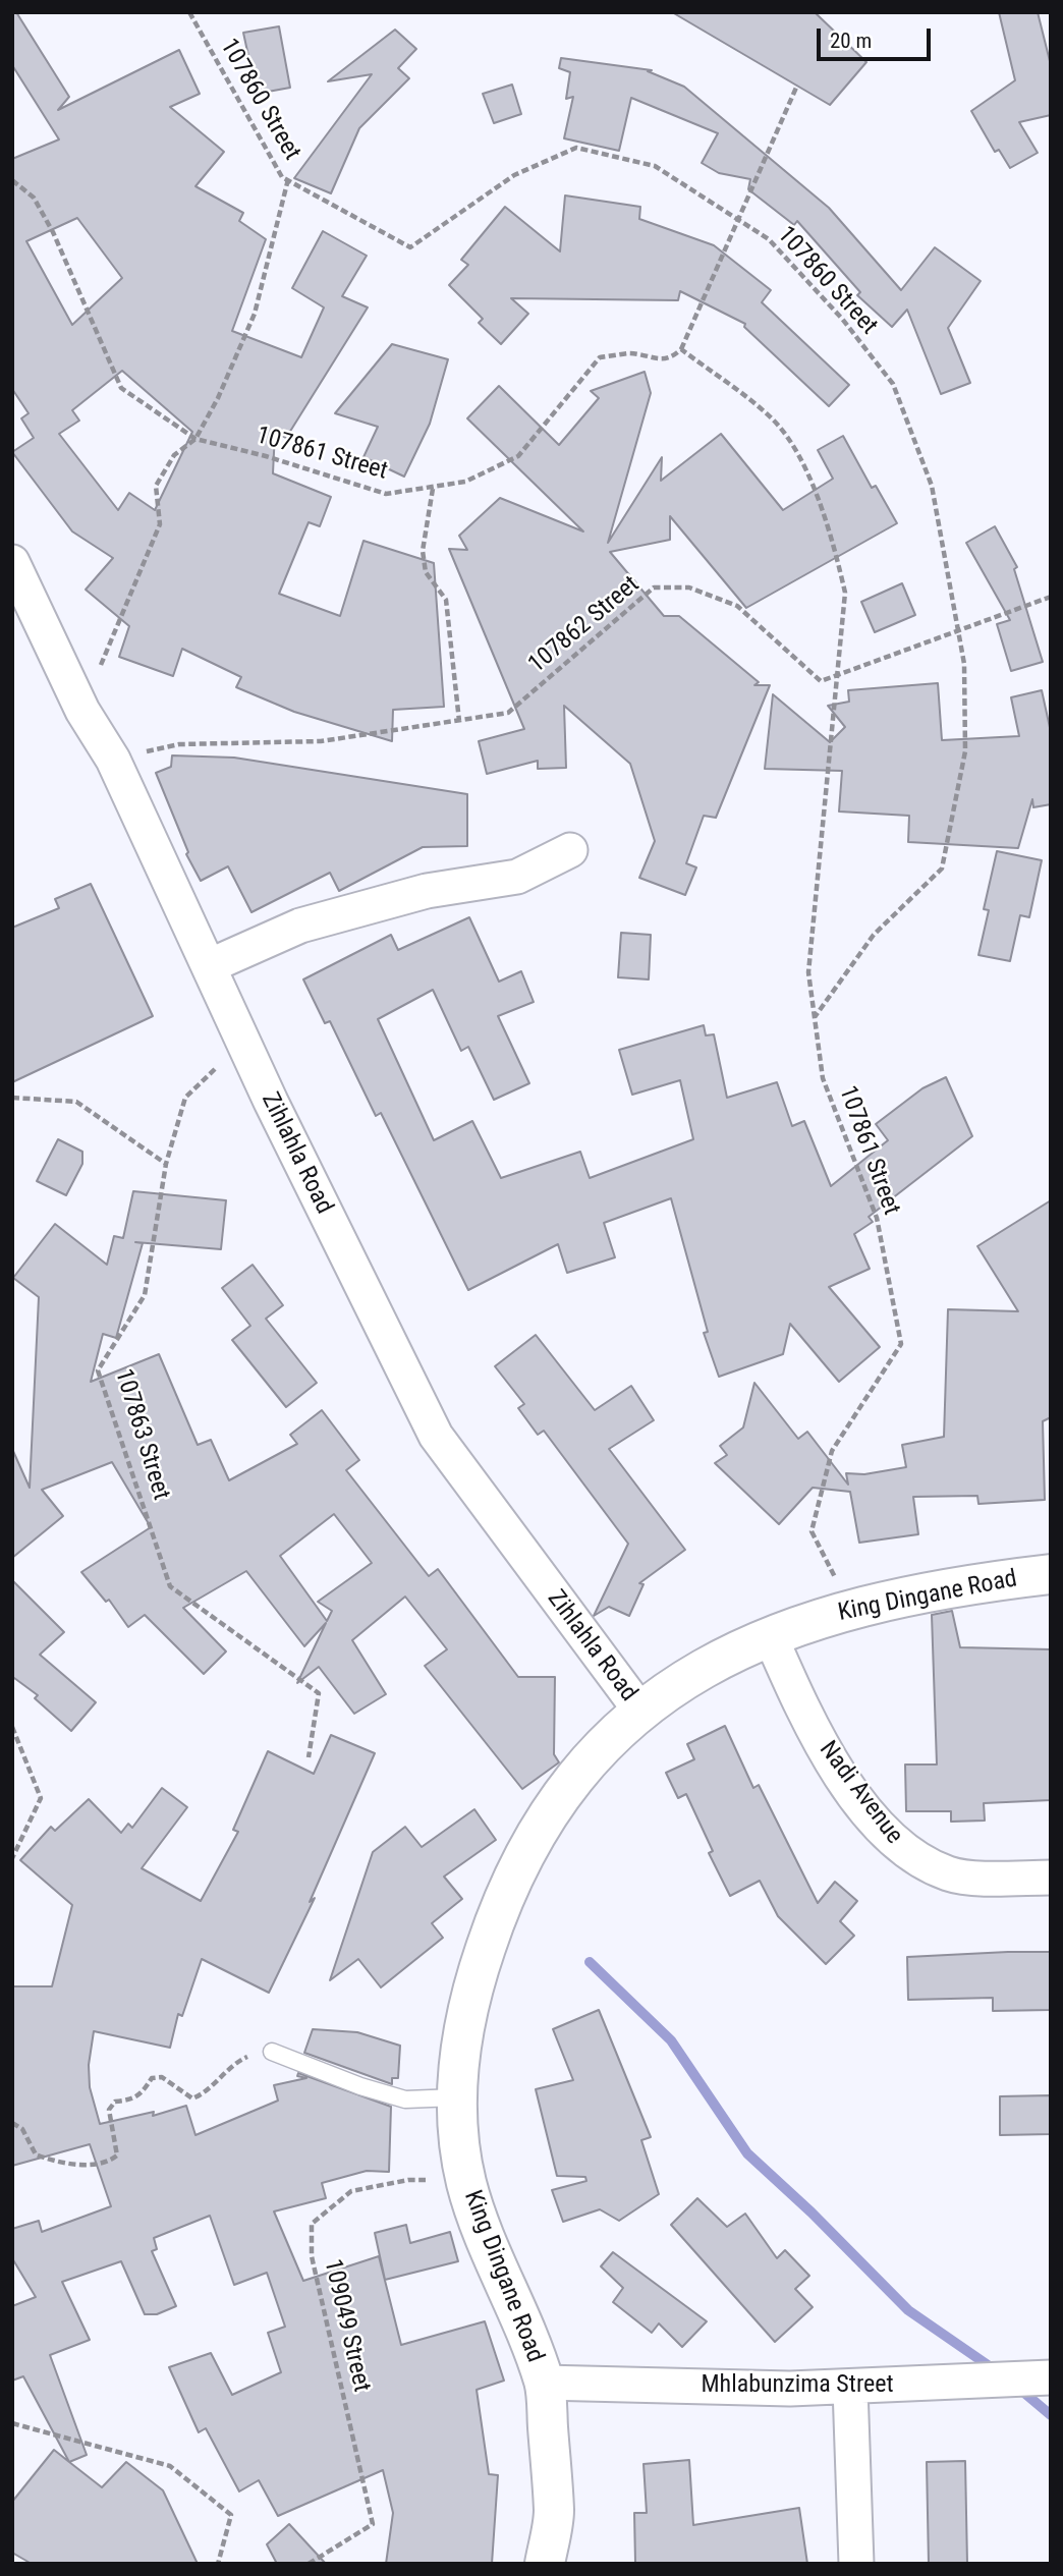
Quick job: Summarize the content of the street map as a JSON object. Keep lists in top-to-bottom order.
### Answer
{
  "streets": {
    "street": [
      "Zihlahla Road",
      "King Dingane Road",
      "Nadi Avenue",
      "Mhlabunzima Street"
    ],
    "path": [
      "107860 Street",
      "107861 Street",
      "107862 Street",
      "107863 Street",
      "109049 Street"
    ]
  },
  "crossings": [
    ["107860 Street", "107861 Street"],
    ["107861 Street", "107862 Street"],
    ["107861 Street", "King Dingane Road"],
    ["107862 Street", "Zihlahla Road"],
    ["Zihlahla Road", "107863 Street"],
    ["Zihlahla Road", "King Dingane Road"],
    ["King Dingane Road", "Nadi Avenue"],
    ["King Dingane Road", "109049 Street"],
    ["King Dingane Road", "Mhlabunzima Street"]
  ],
  "scale_bar": "20 m"
}
